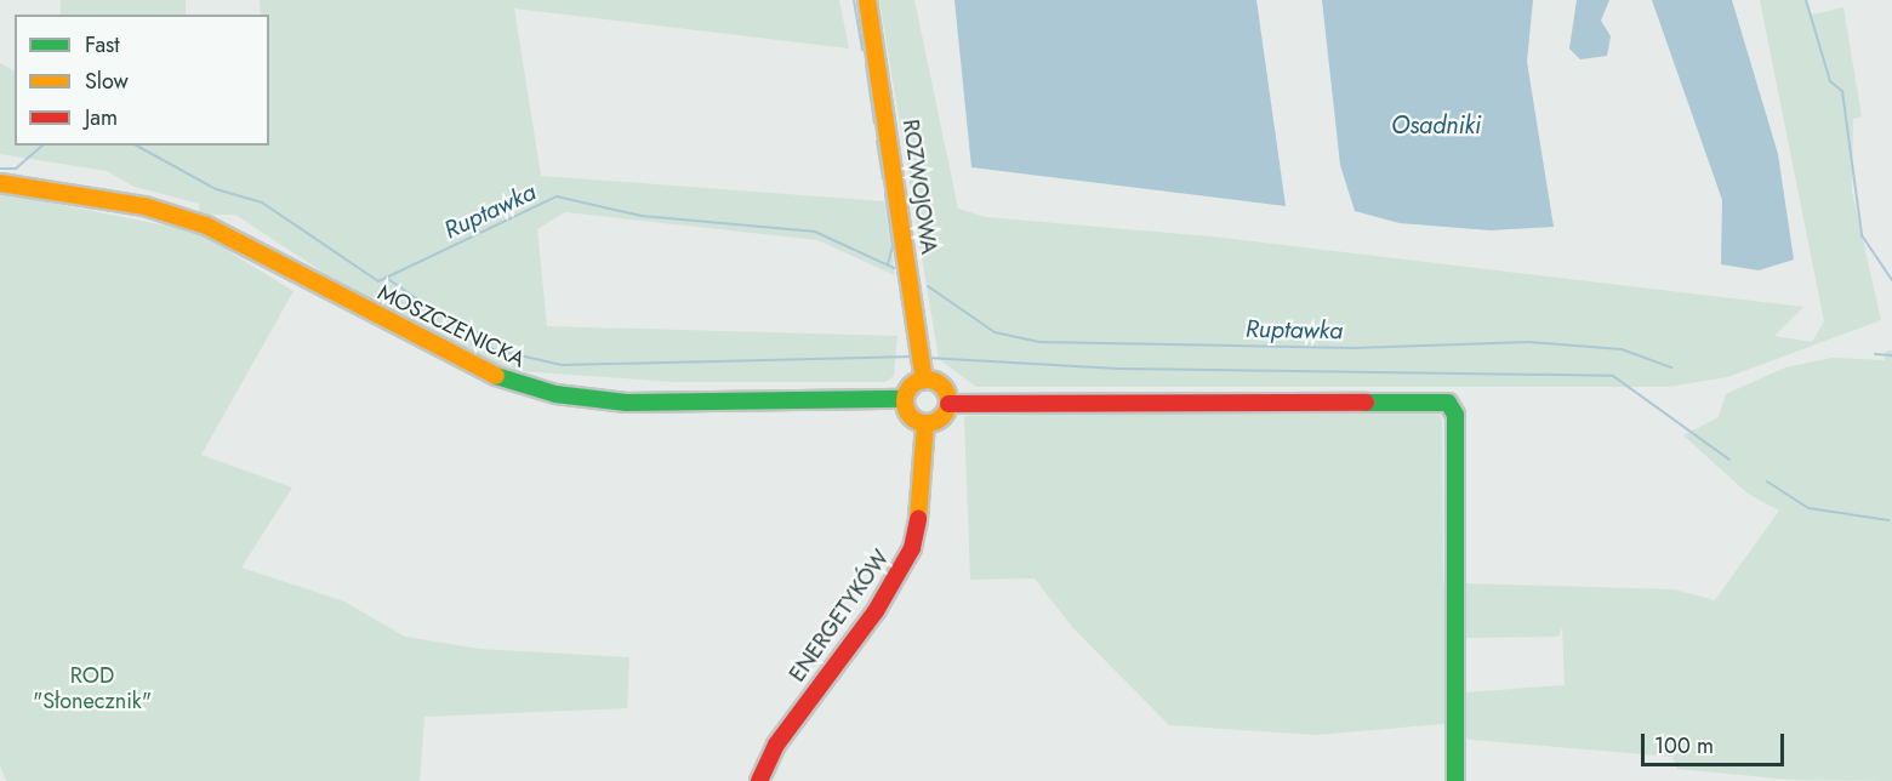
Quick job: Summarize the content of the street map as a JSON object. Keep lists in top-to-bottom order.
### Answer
{
  "streets": {
    "street": ["ROZWOJOWA", "MOSZCZENICKA", "ENERGETYKÓW"]
  },
  "water": ["Osadniki", "Ruptawka"],
  "parks": ["ROD \"Słonecznik\""],
  "legend": ["Fast", "Slow", "Jam"],
  "scale_bar": "100 m"
}
